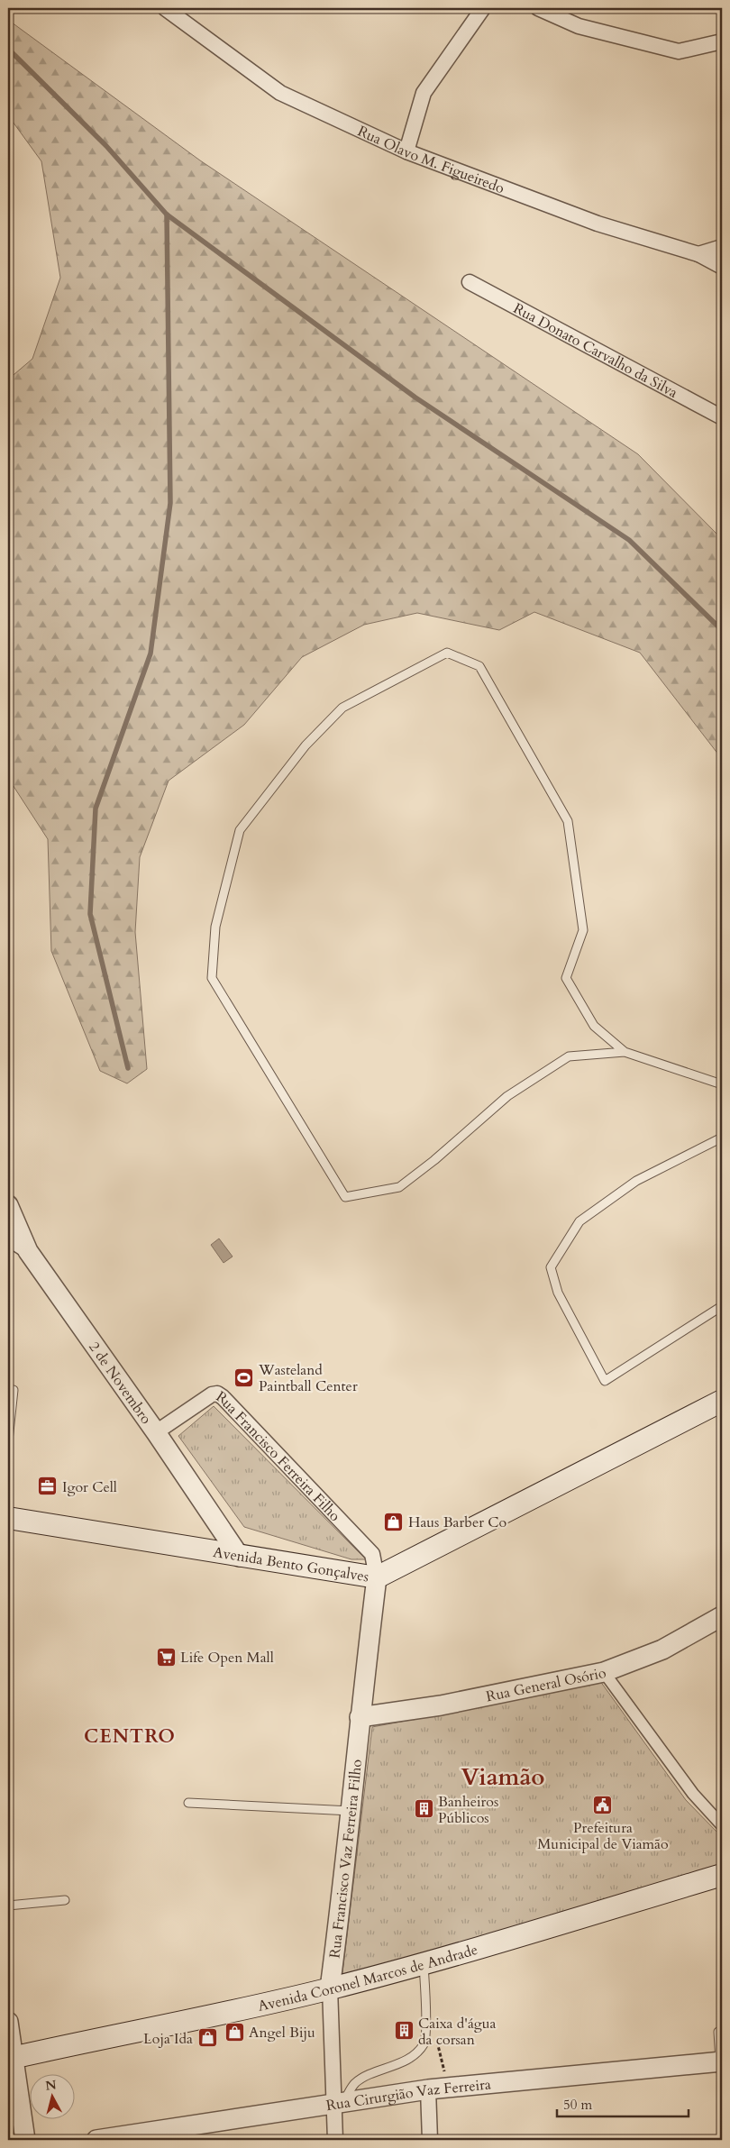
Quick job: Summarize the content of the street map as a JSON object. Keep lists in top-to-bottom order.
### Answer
{
  "streets": {
    "main road": ["Avenida Bento Gonçalves", "Avenida Coronel Marcos de Andrade"],
    "street": [
      "Rua Olavo M. Figueiredo",
      "Rua Donato Carvalho da Silva",
      "2 de Novembro",
      "Rua Francisco Ferreira Filho",
      "Rua General Osório",
      "Rua Francisco Vaz Ferreira Filho",
      "Rua Cirurgião Vaz Ferreira"
    ]
  },
  "crossings": [
    ["2 de Novembro", "Rua Francisco Ferreira Filho"],
    ["2 de Novembro", "Avenida Bento Gonçalves"],
    ["Rua Francisco Ferreira Filho", "Avenida Bento Gonçalves"],
    ["Rua Francisco Ferreira Filho", "Rua Francisco Vaz Ferreira Filho"],
    ["Avenida Bento Gonçalves", "Rua Francisco Vaz Ferreira Filho"],
    ["Rua General Osório", "Rua Francisco Vaz Ferreira Filho"],
    ["Rua Francisco Vaz Ferreira Filho", "Avenida Coronel Marcos de Andrade"],
    ["Rua Francisco Vaz Ferreira Filho", "Rua Cirurgião Vaz Ferreira"]
  ],
  "districts": ["CENTRO", "Viamão"],
  "places": {
    "sports": ["Wasteland Paintball Center"],
    "office": ["Igor Cell"],
    "shop": ["Haus Barber Co", "Angel Biju", "Loja Ida"],
    "supermarket": ["Life Open Mall"],
    "public building": ["Prefeitura Municipal de Viamão"],
    "building": ["Banheiros Públicos", "Caixa d'água da corsan"]
  },
  "scale_bar": "50 m",
  "north": "top"
}
